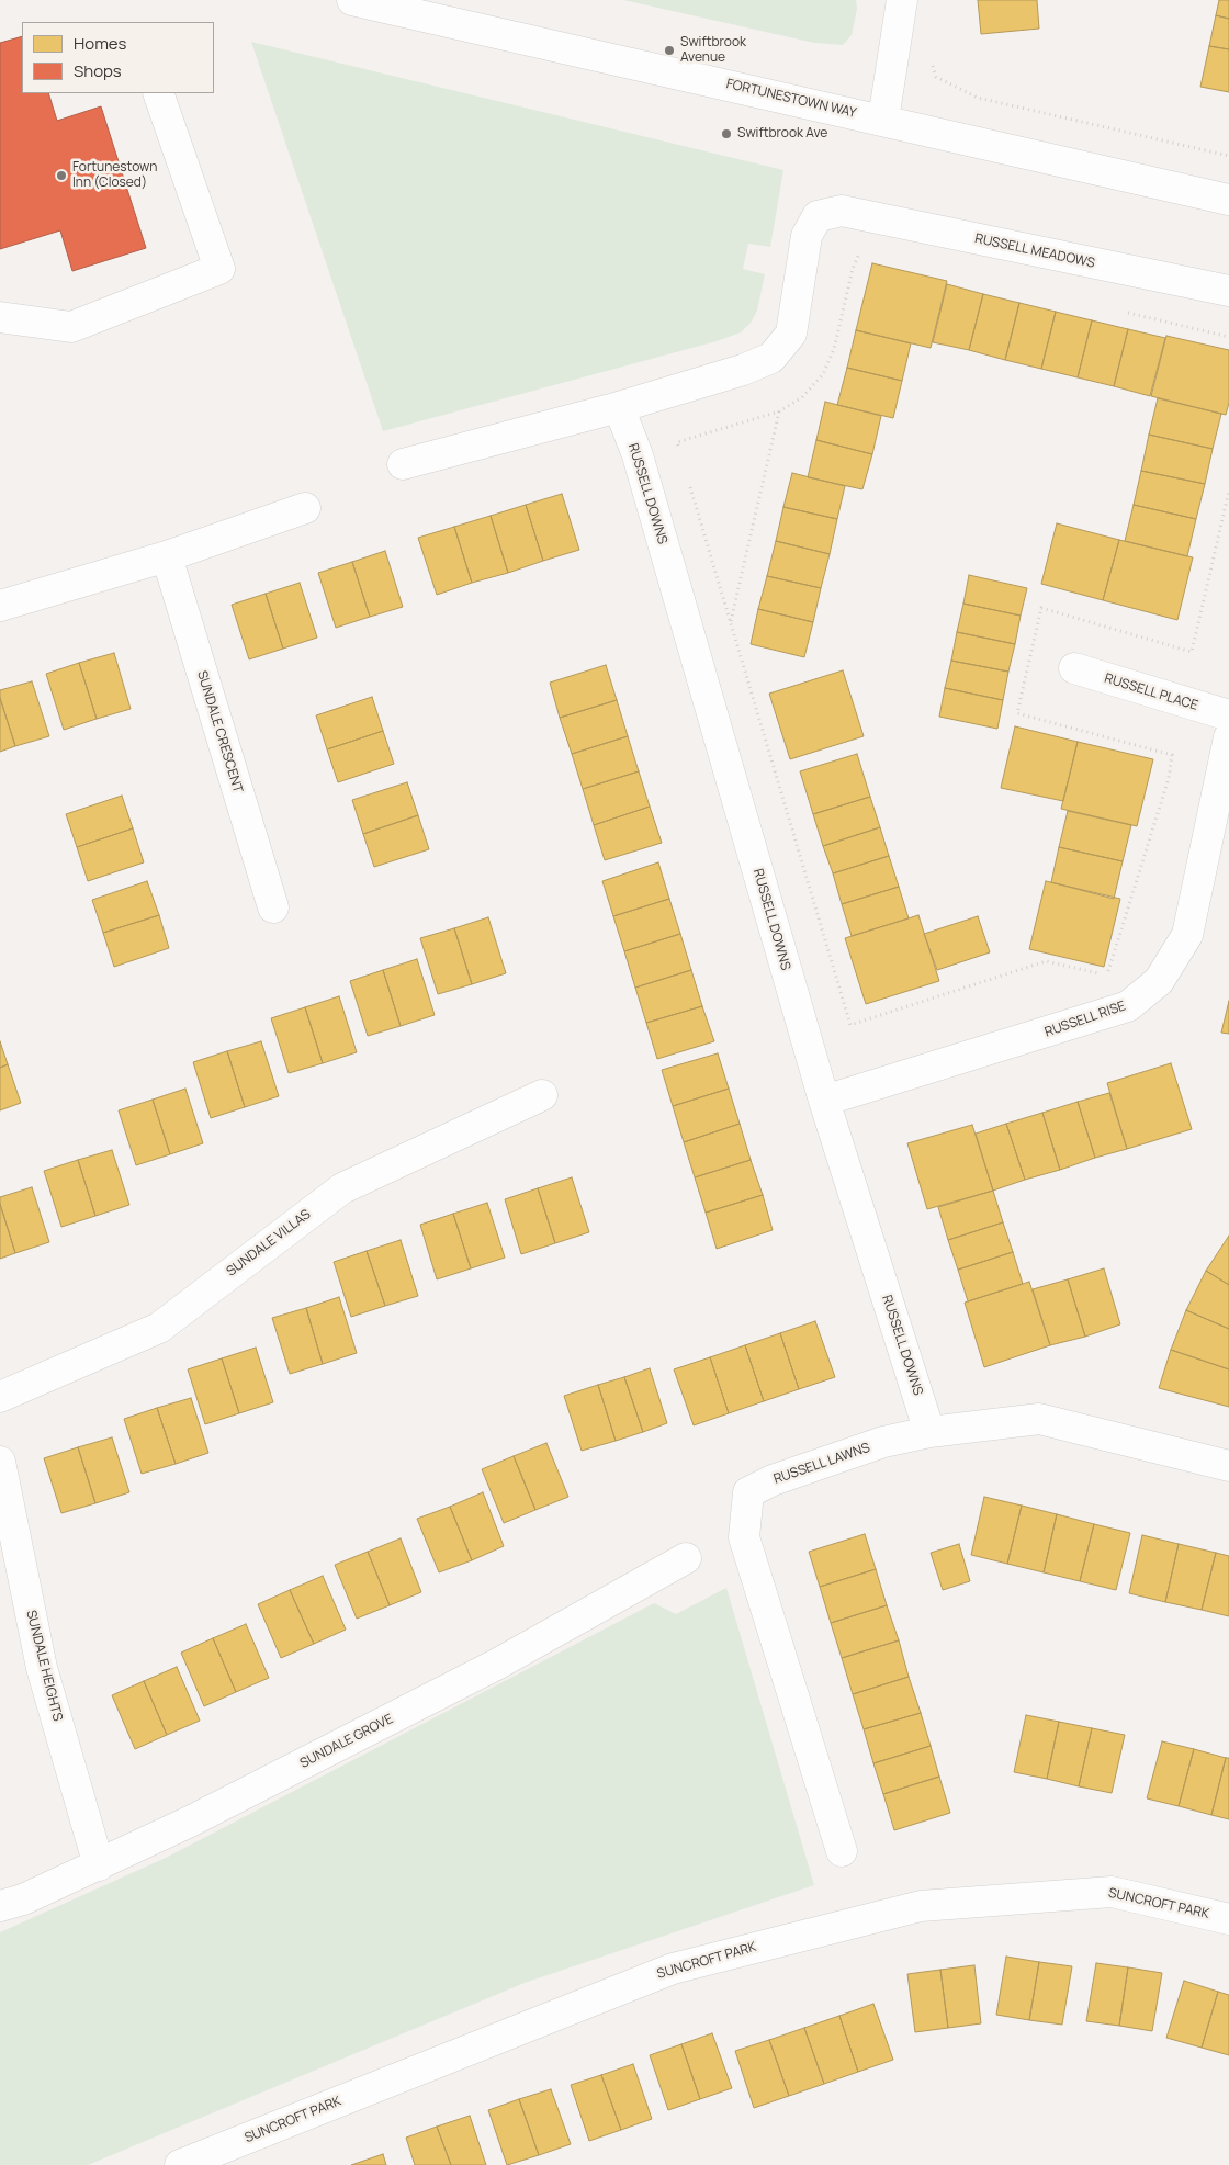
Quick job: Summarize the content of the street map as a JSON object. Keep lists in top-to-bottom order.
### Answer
{
  "streets": {
    "street": [
      "FORTUNESTOWN WAY",
      "RUSSELL MEADOWS",
      "RUSSELL DOWNS",
      "RUSSELL PLACE",
      "SUNDALE CRESCENT",
      "RUSSELL RISE",
      "SUNDALE VILLAS",
      "RUSSELL LAWNS",
      "SUNDALE HEIGHTS",
      "SUNDALE GROVE",
      "SUNCROFT PARK"
    ]
  },
  "crossings": [
    ["RUSSELL MEADOWS", "RUSSELL DOWNS"],
    ["RUSSELL DOWNS", "RUSSELL RISE"],
    ["RUSSELL DOWNS", "RUSSELL LAWNS"],
    ["SUNDALE HEIGHTS", "SUNDALE GROVE"]
  ],
  "places": ["Swiftbrook Avenue", "Swiftbrook Ave", "Fortunestown Inn (Closed)"],
  "legend": ["Homes", "Shops"]
}
